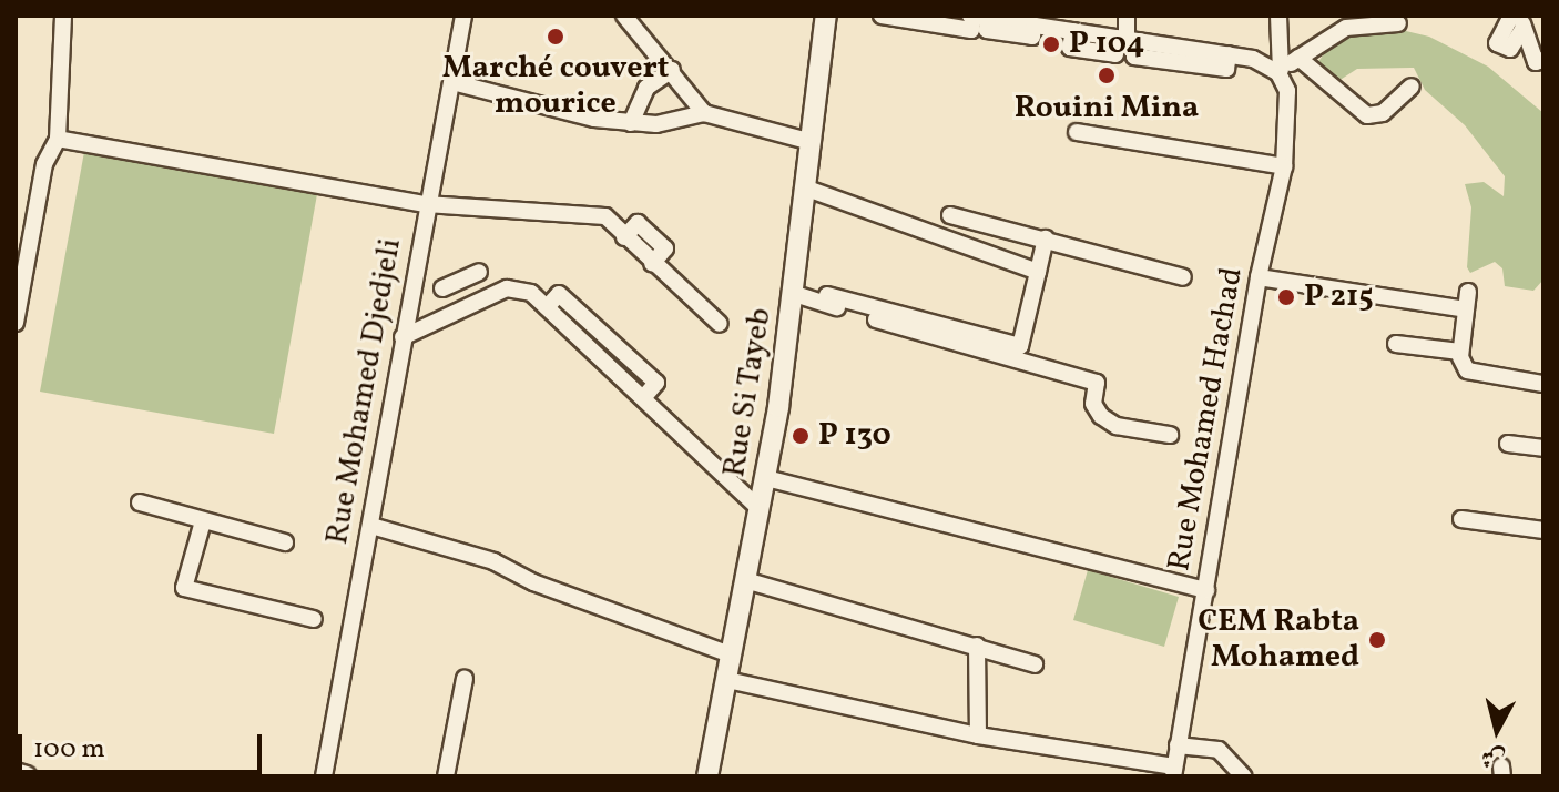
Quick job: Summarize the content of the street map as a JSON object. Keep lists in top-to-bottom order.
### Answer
{
  "streets": {
    "main road": ["Rue Si Tayeb"],
    "street": ["Rue Mohamed Djedjeli", "Rue Mohamed Hachad"]
  },
  "places": [
    "Marché couvert mourice",
    "P 104",
    "Rouini Mina",
    "P 215",
    "P 130",
    "CEM Rabta Mohamed"
  ],
  "scale_bar": "100 m",
  "north": "bottom"
}
